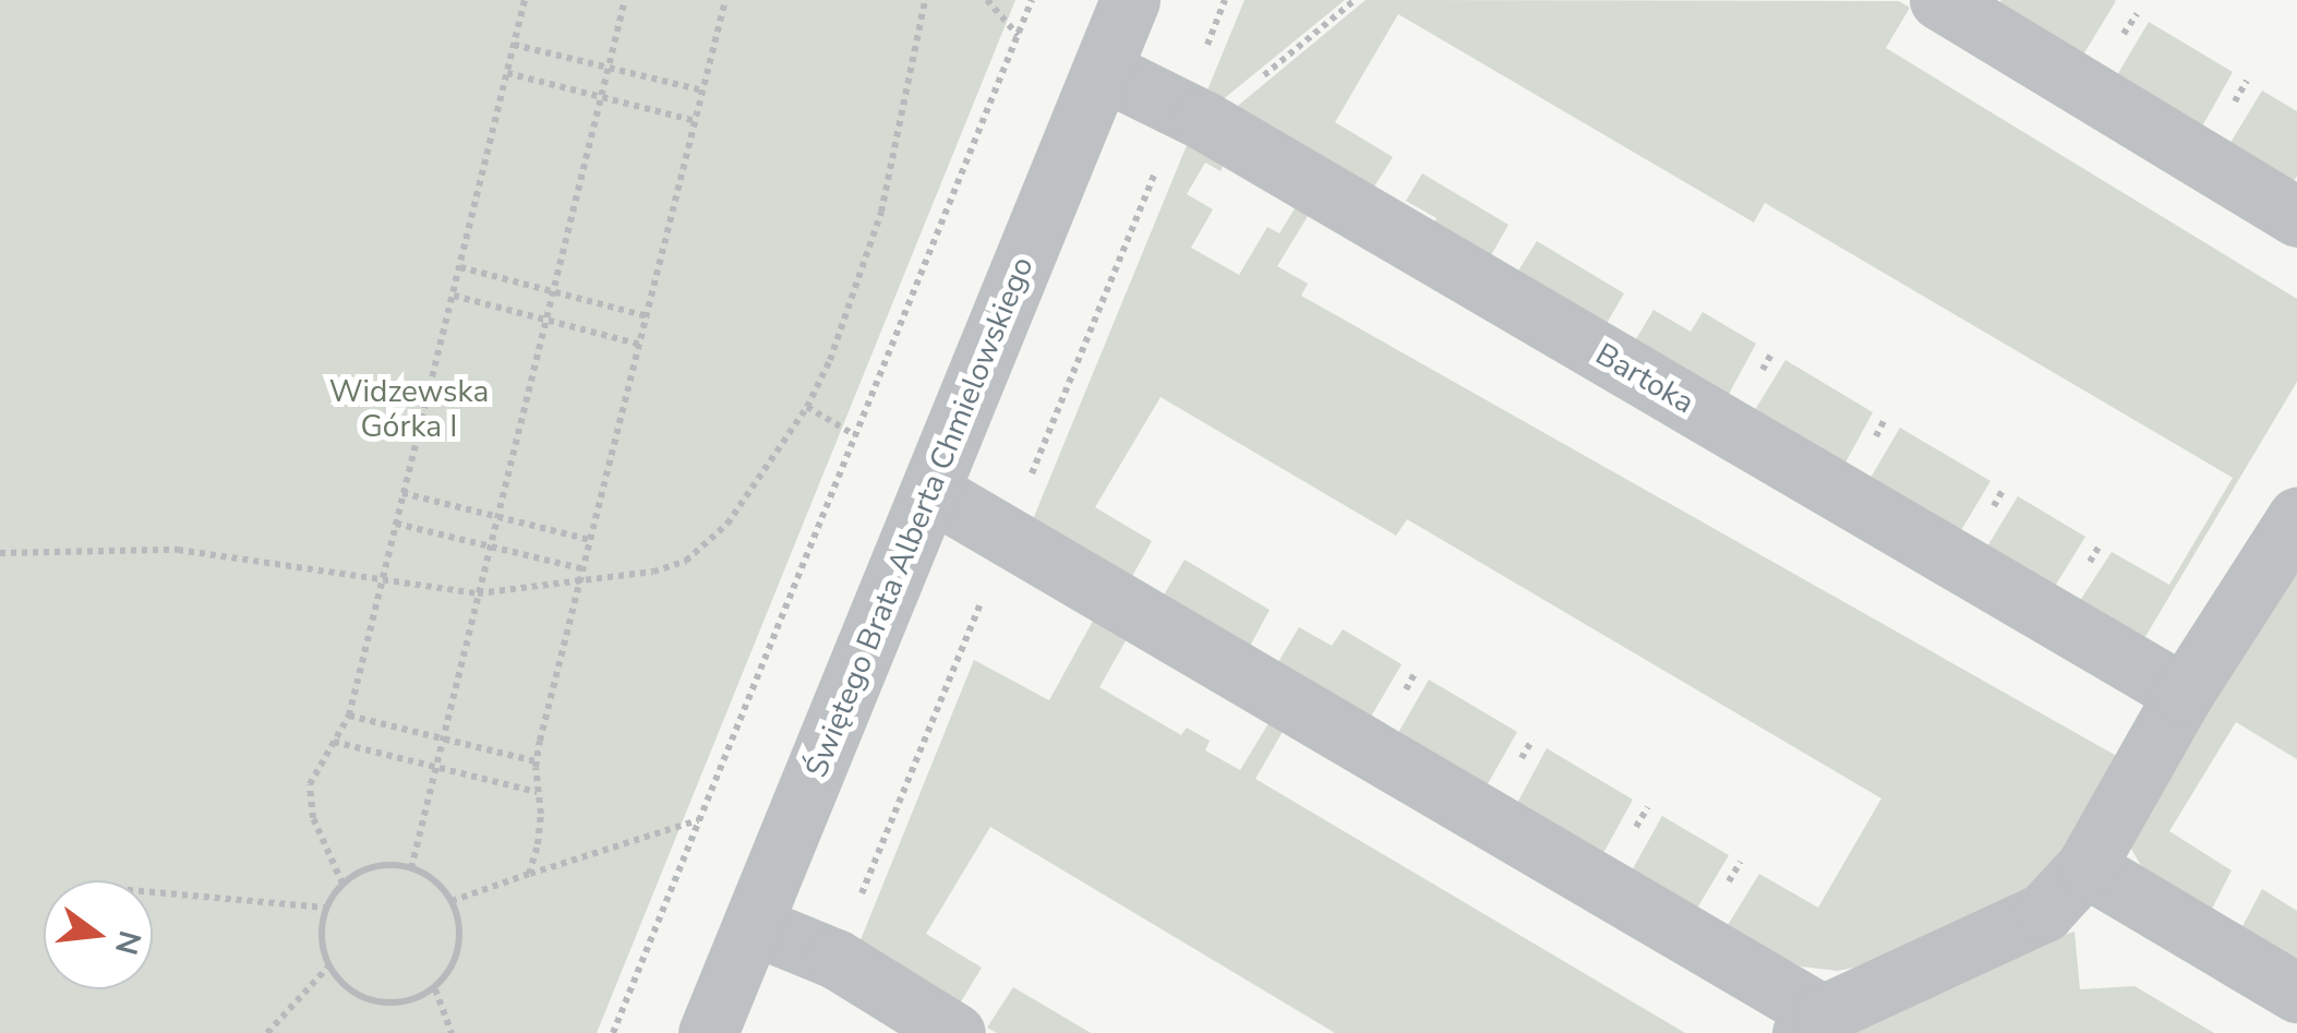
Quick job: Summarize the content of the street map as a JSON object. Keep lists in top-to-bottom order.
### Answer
{
  "streets": {
    "street": ["Bartoka", "Świętego Brata Alberta Chmielowskiego"]
  },
  "crossings": [
    ["Bartoka", "Świętego Brata Alberta Chmielowskiego"]
  ],
  "parks": ["Widzewska Górka I"],
  "north": "right"
}
